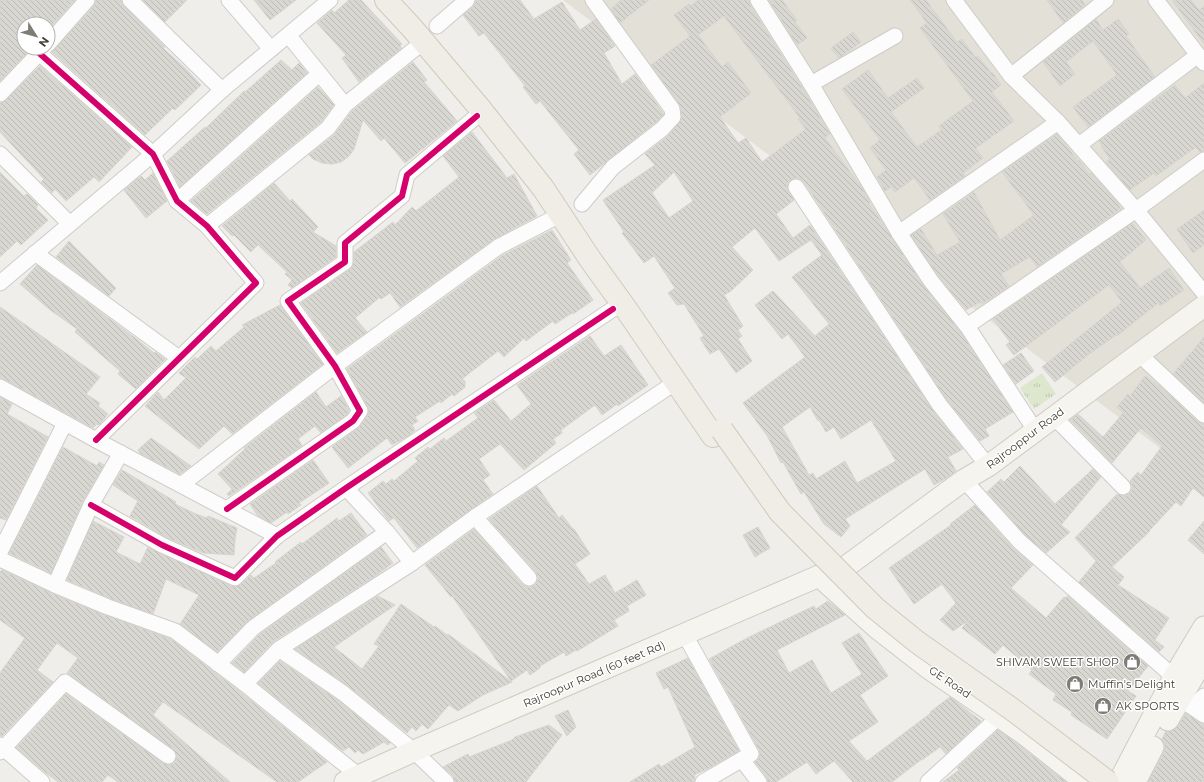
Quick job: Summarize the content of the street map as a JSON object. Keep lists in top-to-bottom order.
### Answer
{
  "streets": {
    "main road": ["Rajrooppur Road", "Rajroopur Road (60 feet Rd)", "GE Road"]
  },
  "crossings": [
    ["Rajrooppur Road", "Rajroopur Road (60 feet Rd)"],
    ["Rajrooppur Road", "GE Road"],
    ["Rajroopur Road (60 feet Rd)", "GE Road"]
  ],
  "places": {
    "shop": ["SHIVAM SWEET SHOP", "Muffin's Delight", "AK SPORTS"]
  },
  "north": "bottom right"
}
